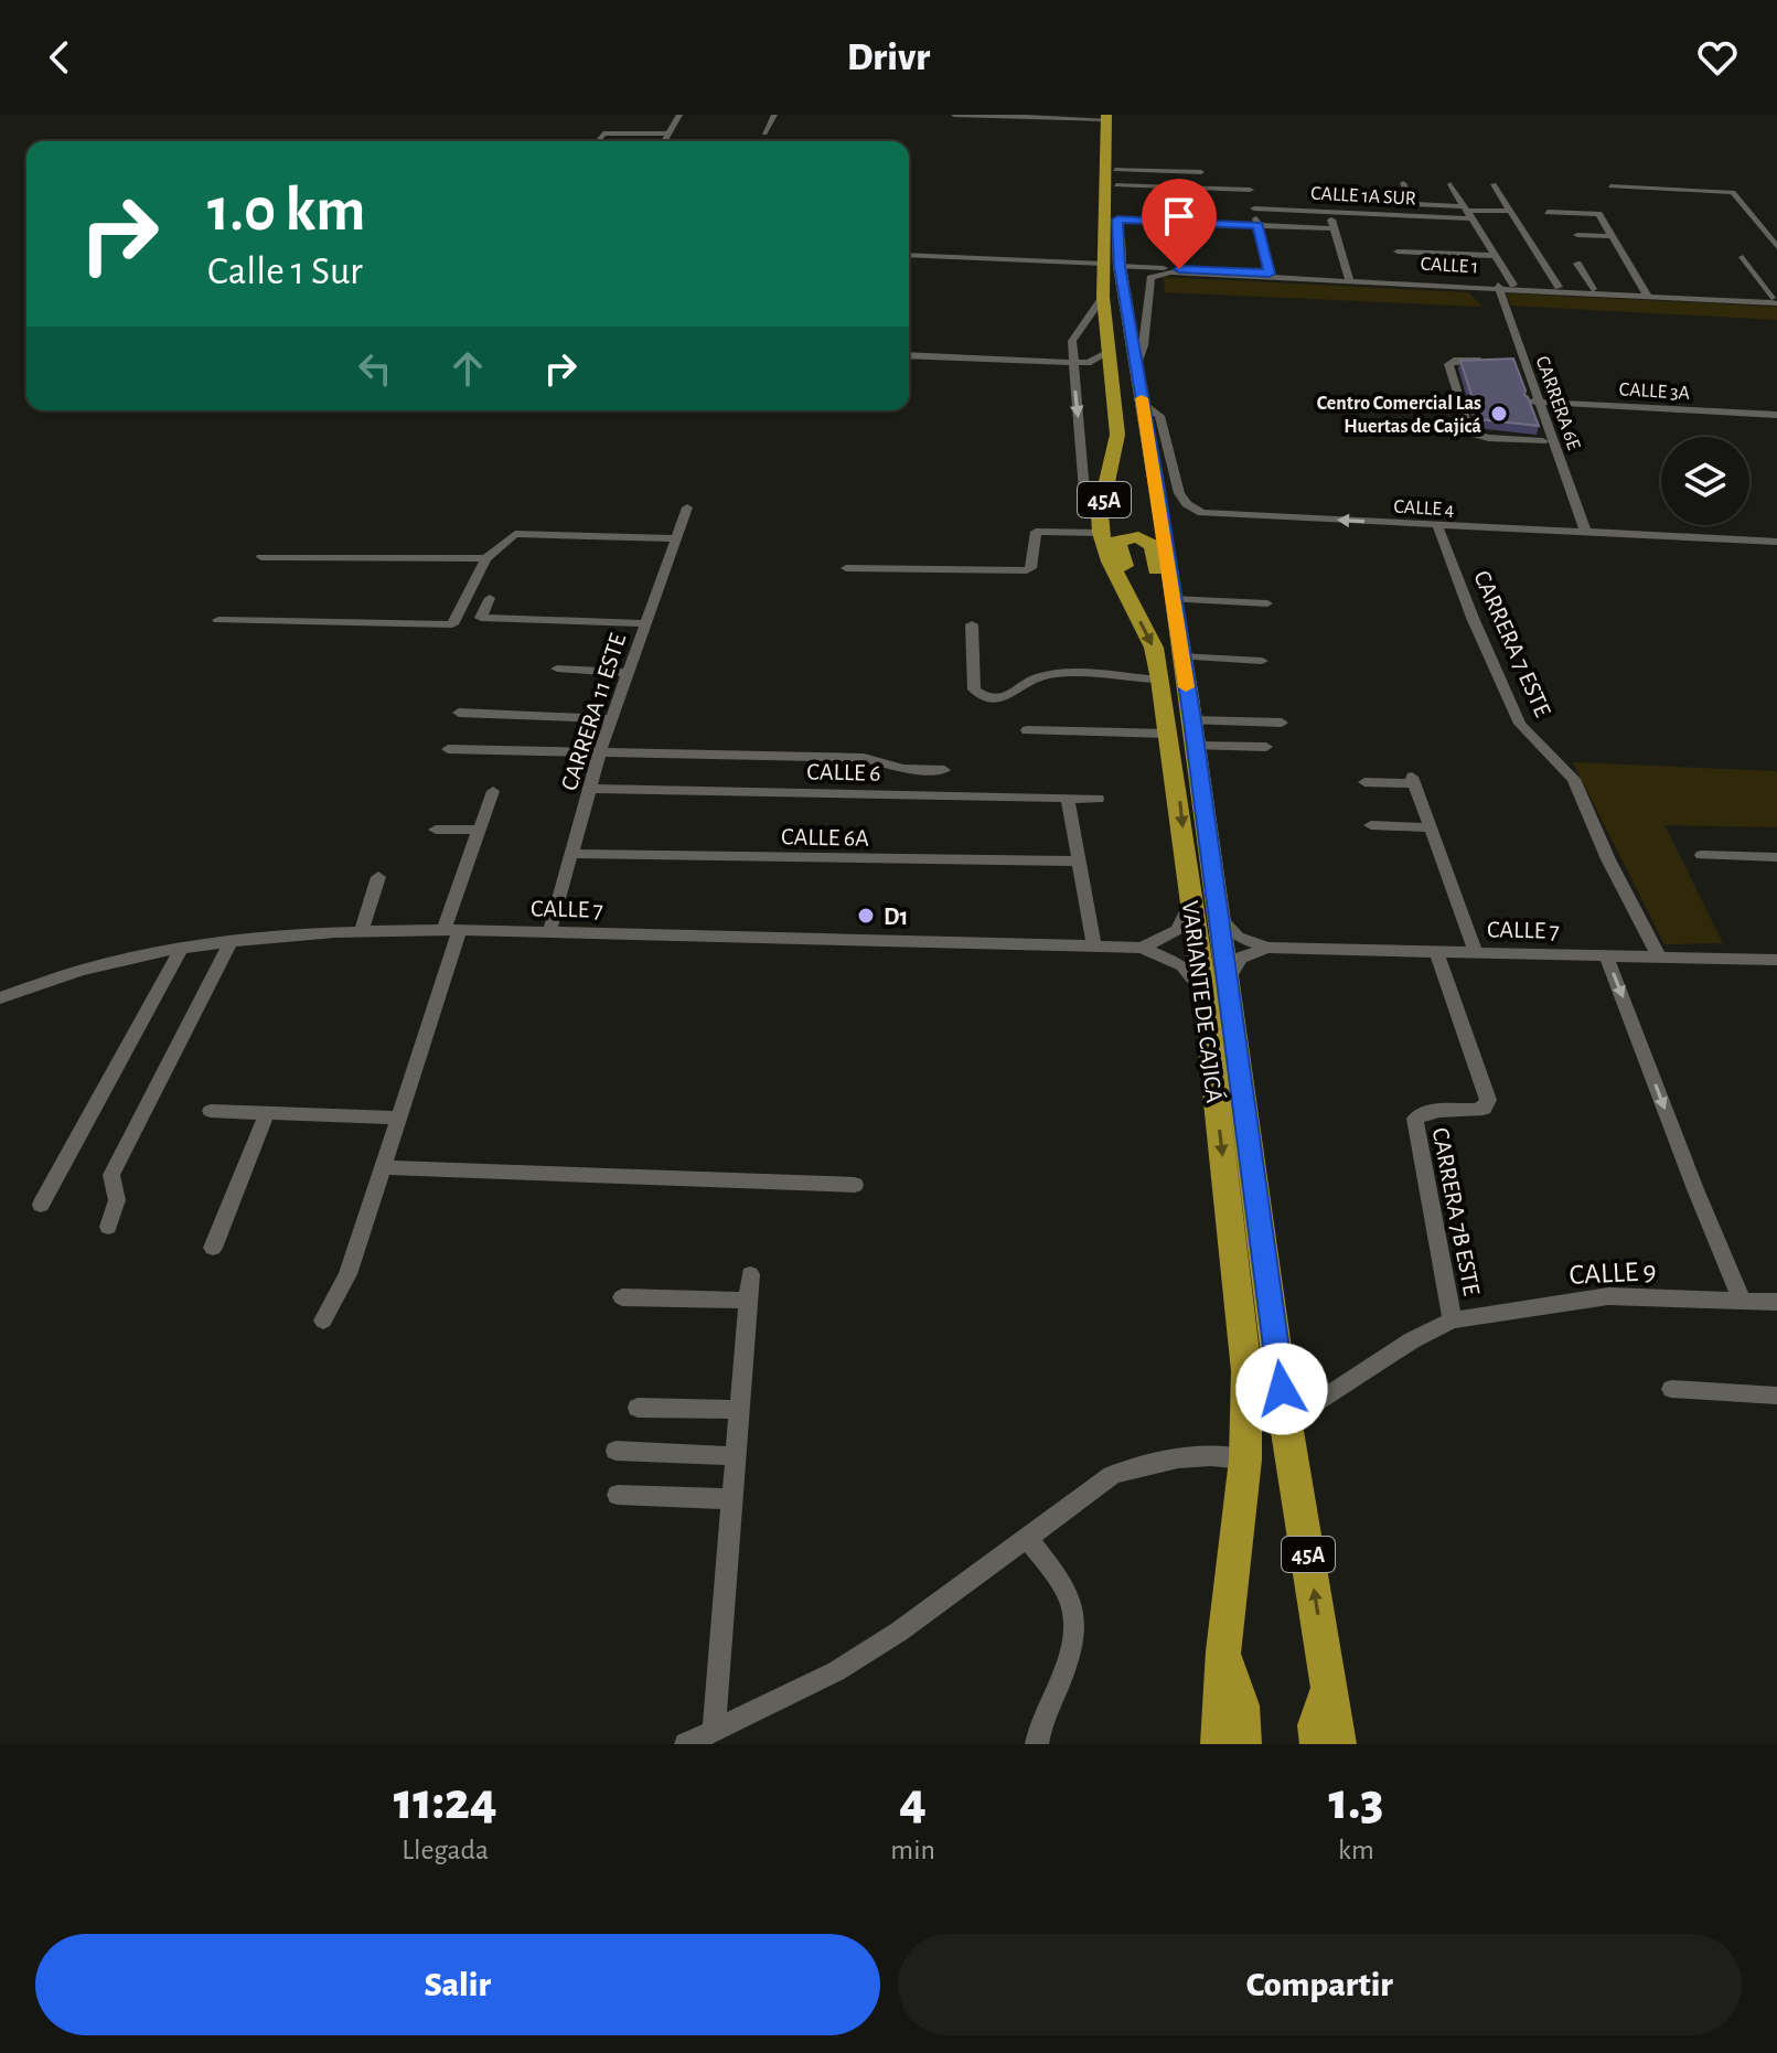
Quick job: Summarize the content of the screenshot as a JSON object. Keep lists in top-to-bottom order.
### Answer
{
  "streets": {
    "highway": ["45A", "VARIANTE DE CAJICÁ"],
    "street": [
      "CALLE 1A SUR",
      "CALLE 1",
      "CALLE 3A",
      "CARRERA 6E",
      "CALLE 4",
      "CARRERA 7 ESTE",
      "CARRERA 11 ESTE",
      "CALLE 6",
      "CALLE 6A",
      "CALLE 7",
      "CARRERA 7B ESTE",
      "CALLE 9"
    ]
  },
  "crossings": [
    ["CALLE 1", "CARRERA 6E"],
    ["CALLE 1", "VARIANTE DE CAJICÁ"],
    ["CALLE 3A", "CARRERA 6E"],
    ["CARRERA 6E", "CALLE 4"],
    ["CALLE 4", "CARRERA 7 ESTE"],
    ["CALLE 4", "VARIANTE DE CAJICÁ"],
    ["CARRERA 7 ESTE", "CALLE 7"],
    ["CARRERA 11 ESTE", "CALLE 6"],
    ["CARRERA 11 ESTE", "CALLE 6A"],
    ["CARRERA 11 ESTE", "CALLE 7"],
    ["CALLE 7", "VARIANTE DE CAJICÁ"],
    ["CALLE 7", "CARRERA 7B ESTE"],
    ["VARIANTE DE CAJICÁ", "CALLE 9"],
    ["CARRERA 7B ESTE", "CALLE 9"]
  ],
  "one_way": ["CALLE 4"],
  "places": ["Centro Comercial Las Huertas de Cajicá", "D1"],
  "page": {
    "header": "Drivr",
    "turn": ["1.0 km", "Calle 1 Sur"],
    "eta": [
      "11:24",
      "Llegada",
      "4",
      "min",
      "1.3",
      "km"
    ],
    "buttons": ["Salir", "Compartir"]
  }
}
